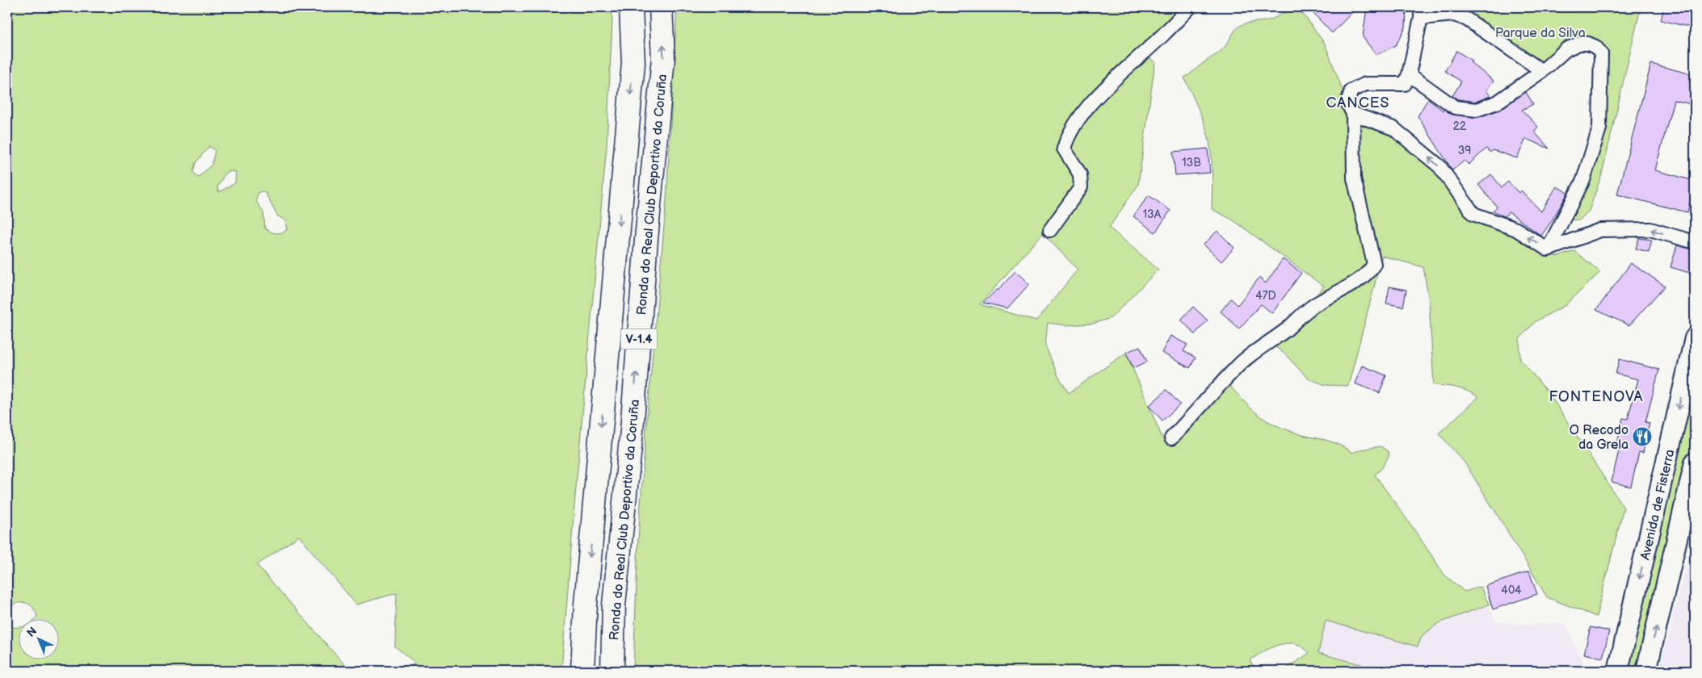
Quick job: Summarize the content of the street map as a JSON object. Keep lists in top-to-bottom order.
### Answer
{
  "streets": {
    "highway": ["Ronda do Real Club Deportivo da Coruña", "V-1.4"],
    "main road": ["Avenida de Fisterra"]
  },
  "districts": ["CANCES", "FONTENOVA"],
  "parks": ["Parque da Silva"],
  "places": {
    "restaurant": ["O Recodo da Grela"]
  },
  "house_numbers": [
    "22",
    "39",
    "13B",
    "13A",
    "47D",
    "404"
  ],
  "north": "top left"
}
